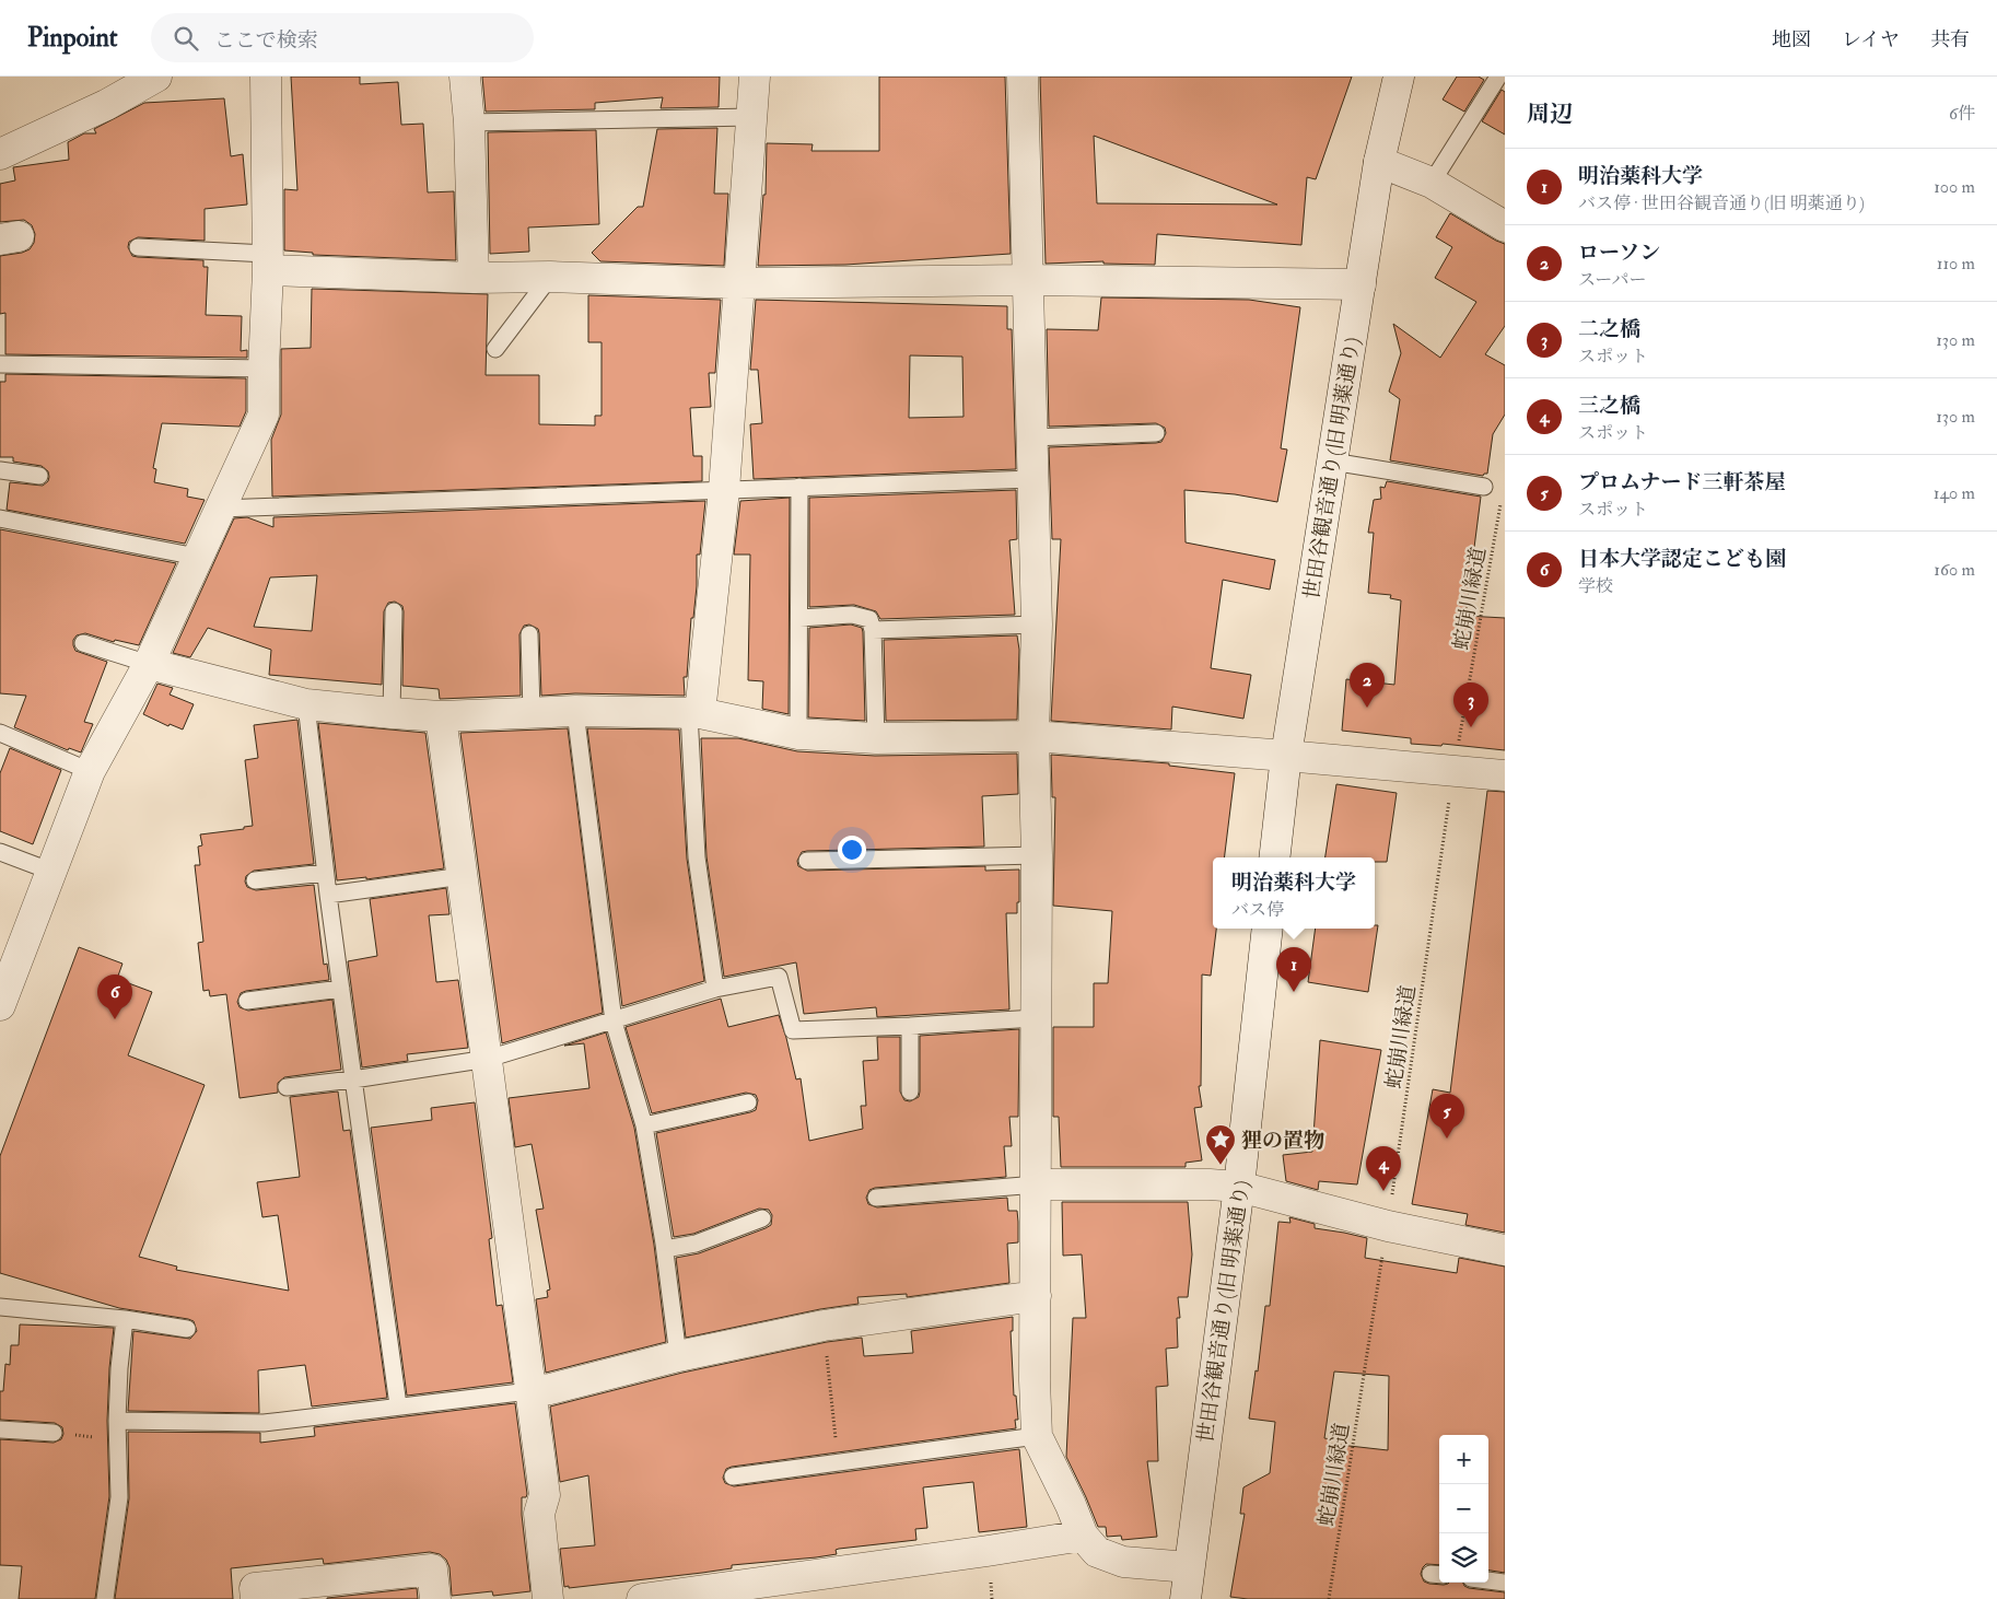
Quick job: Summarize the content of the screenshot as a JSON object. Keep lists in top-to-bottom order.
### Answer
{
  "streets": {
    "street": ["世田谷観音通り(旧 明薬通り)"],
    "path": ["蛇崩川緑道"]
  },
  "places": {
    "place": ["狸の置物"]
  },
  "page": {
    "header": "Pinpoint",
    "search": "ここで検索",
    "nav": ["地図", "レイヤ", "共有"],
    "heading": ["周辺", "6件"],
    "list": [
      {
        "mark": "1",
        "name": "明治薬科大学",
        "note": "バス停 · 世田谷観音通り(旧 明薬通り)",
        "value": "100 m"
      },
      {
        "mark": "2",
        "name": "ローソン",
        "note": "スーパー",
        "value": "110 m"
      },
      {
        "mark": "3",
        "name": "二之橋",
        "note": "スポット",
        "value": "130 m"
      },
      {
        "mark": "4",
        "name": "三之橋",
        "note": "スポット",
        "value": "130 m"
      },
      {
        "mark": "5",
        "name": "プロムナード三軒茶屋",
        "note": "スポット",
        "value": "140 m"
      },
      {
        "mark": "6",
        "name": "日本大学認定こども園",
        "note": "学校",
        "value": "160 m"
      }
    ],
    "pins": [
      "2",
      "3",
      "1",
      "6",
      "5",
      "4"
    ],
    "popup": ["明治薬科大学", "バス停"],
    "map_buttons": ["+", "−"]
  }
}
